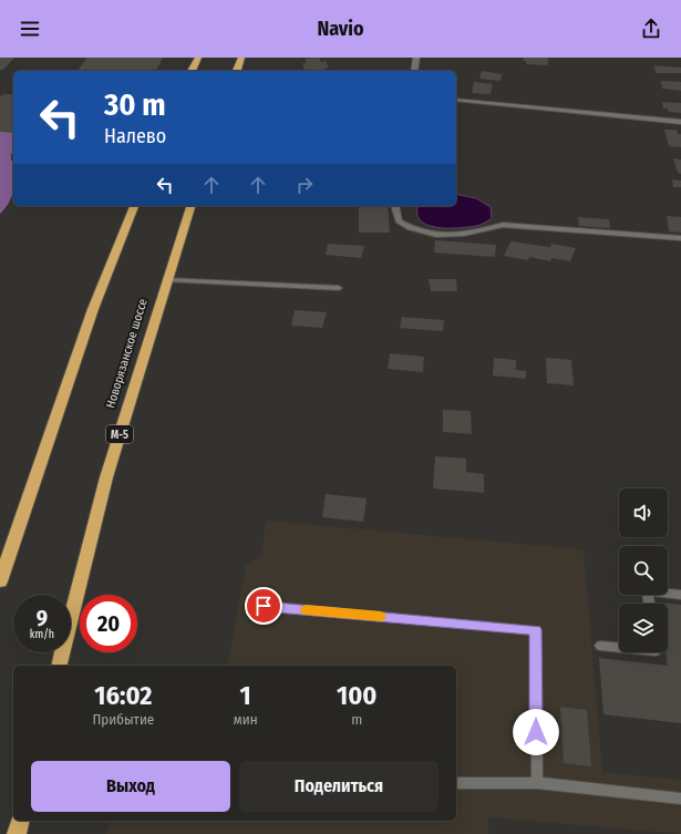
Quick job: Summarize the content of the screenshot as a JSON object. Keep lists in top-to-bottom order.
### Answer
{
  "streets": {
    "highway": ["Новорязанское шоссе", "М-5"]
  },
  "page": {
    "header": "Navio",
    "turn": ["30 m", "Налево"],
    "speed": "9 km/h",
    "limit": "20",
    "eta": [
      "16:02",
      "Прибытие",
      "1",
      "мин",
      "100",
      "m"
    ],
    "buttons": ["Выход", "Поделиться"]
  }
}
